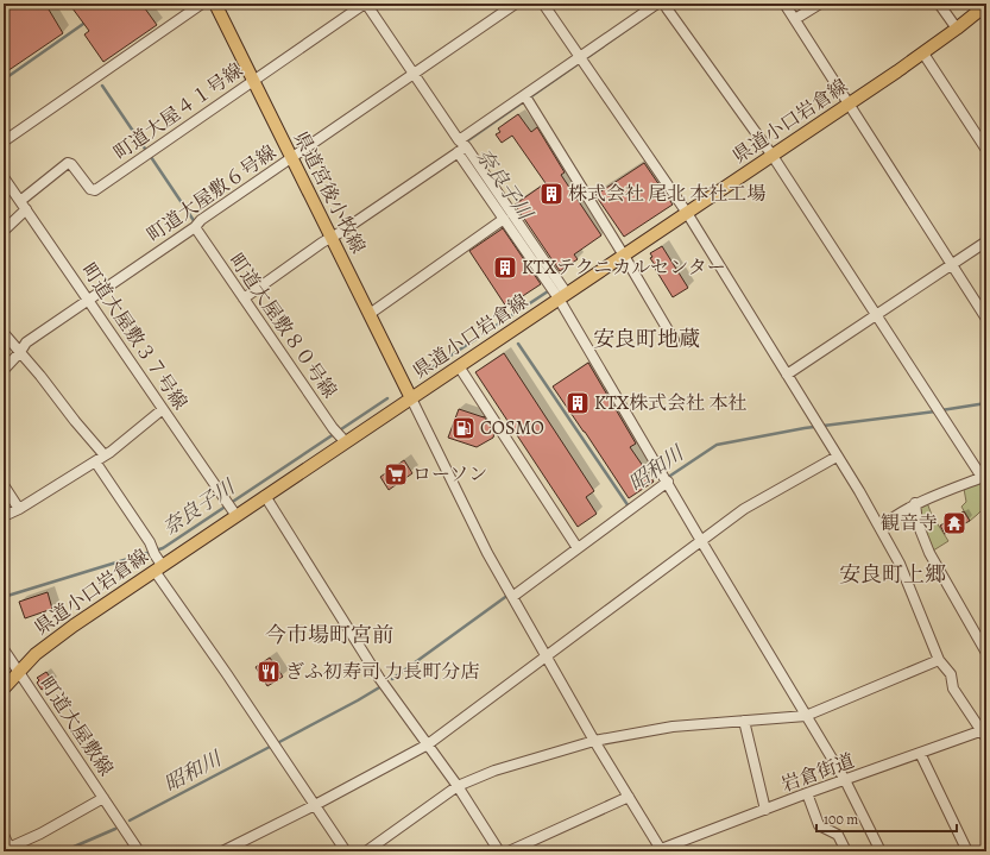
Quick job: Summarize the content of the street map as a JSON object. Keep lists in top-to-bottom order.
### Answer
{
  "streets": {
    "main road": ["県道小口岩倉線", "県道宮後小牧線"],
    "street": [
      "町道大屋４１号線",
      "町道大屋敷６号線",
      "町道大屋敷８０号線",
      "町道大屋敷３７号線",
      "町道大屋敷線",
      "岩倉街道"
    ]
  },
  "crossings": [
    ["町道大屋４１号線", "県道宮後小牧線"],
    ["町道大屋４１号線", "町道大屋敷３７号線"],
    ["県道小口岩倉線", "県道宮後小牧線"],
    ["県道小口岩倉線", "町道大屋敷８０号線"],
    ["県道小口岩倉線", "町道大屋敷３７号線"],
    ["県道小口岩倉線", "町道大屋敷線"],
    ["県道宮後小牧線", "町道大屋敷６号線"],
    ["町道大屋敷６号線", "町道大屋敷８０号線"],
    ["町道大屋敷６号線", "町道大屋敷３７号線"]
  ],
  "districts": ["安良町地蔵", "安良町上郷", "今市場町宮前"],
  "water": ["奈良子川", "昭和川"],
  "places": {
    "building": ["株式会社 尾北 本社工場", "KTXテクニカルセンター", "KTX株式会社 本社"],
    "fuel station": ["COSMO"],
    "supermarket": ["ローソン"],
    "temple": ["観音寺"],
    "restaurant": ["ぎふ初寿司 力長町分店"]
  },
  "scale_bar": "100 m"
}
